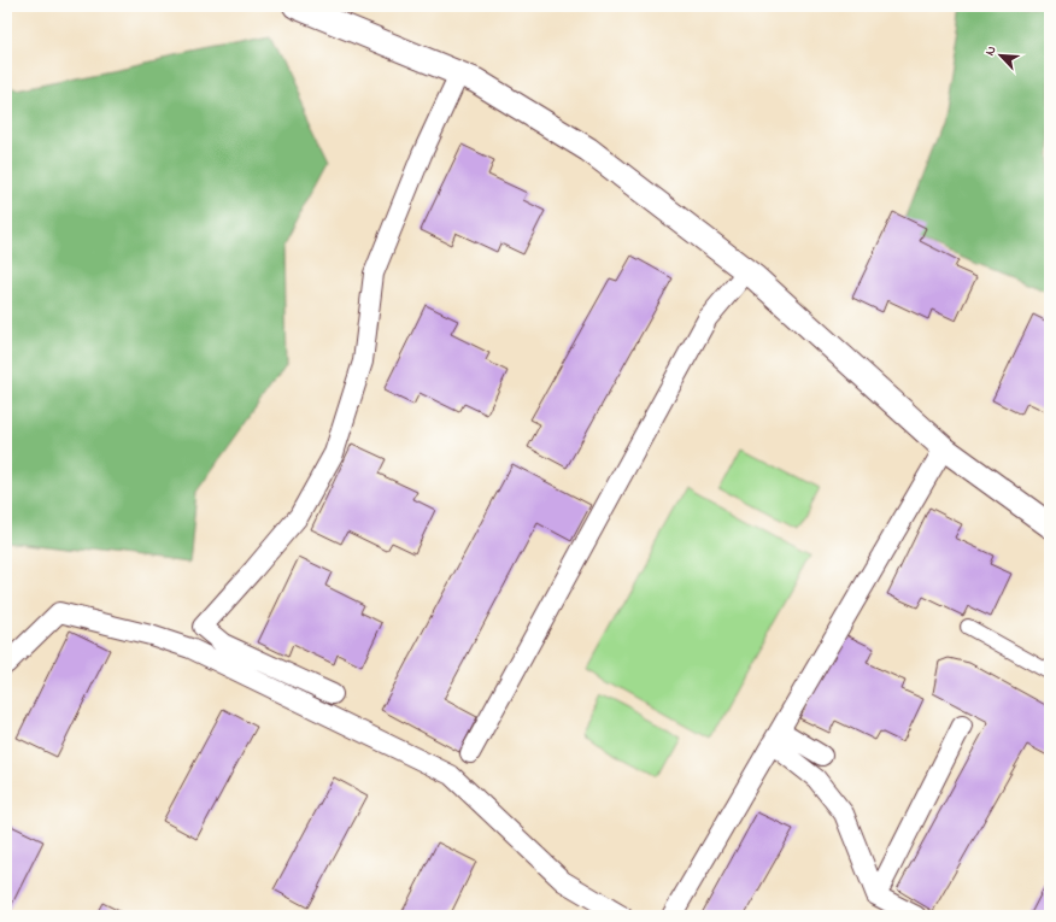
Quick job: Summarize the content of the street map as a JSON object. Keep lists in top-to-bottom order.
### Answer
{
  "north": "top left"
}
